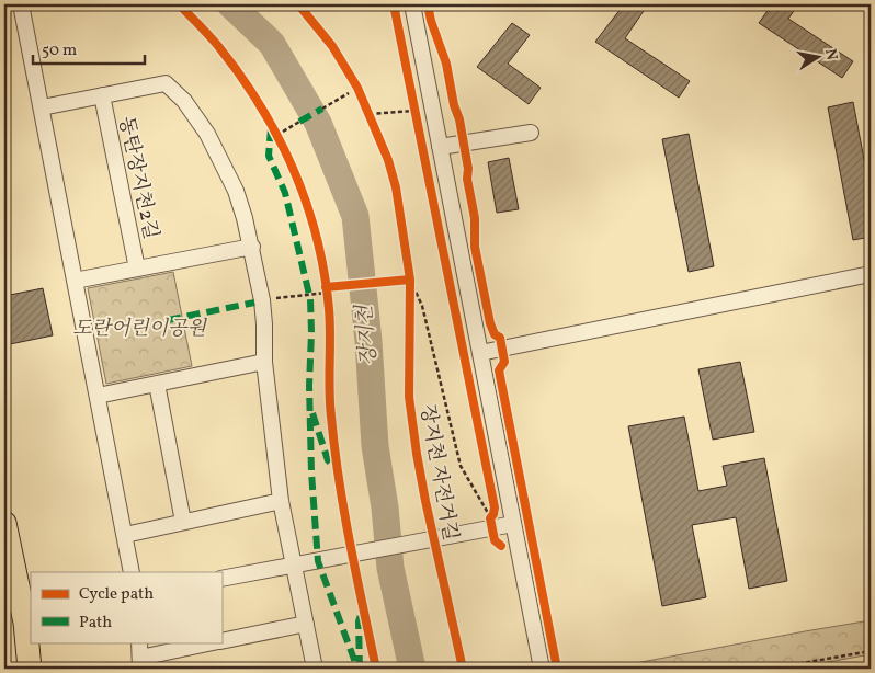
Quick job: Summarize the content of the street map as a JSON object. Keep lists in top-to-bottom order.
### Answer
{
  "streets": {
    "street": ["동탄장지천2길"],
    "cycle path": ["장지천 자전거길"]
  },
  "water": ["장지천"],
  "parks": ["도란어린이공원"],
  "legend": ["Cycle path", "Path"],
  "scale_bar": "50 m",
  "north": "right"
}
